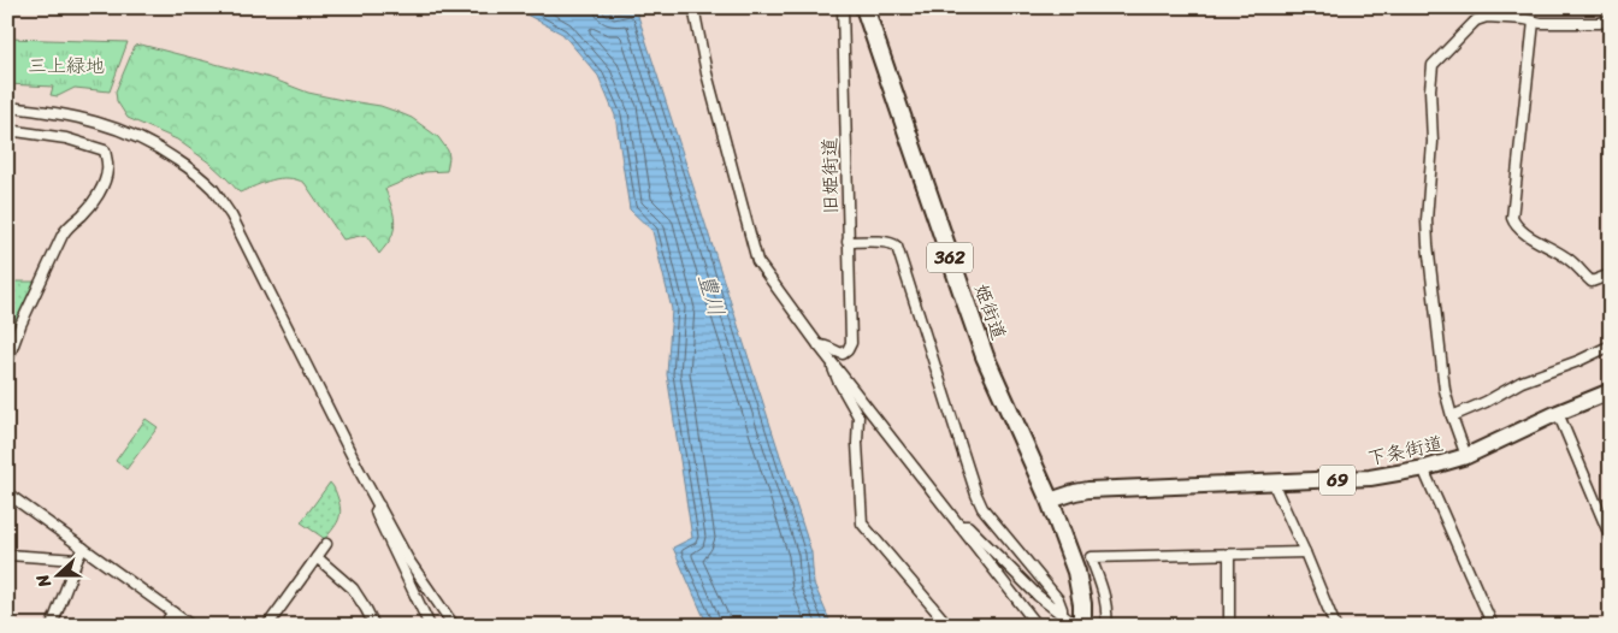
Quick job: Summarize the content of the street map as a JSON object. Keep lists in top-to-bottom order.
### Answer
{
  "streets": {
    "highway": ["362", "姫街道"],
    "main road": ["下条街道", "69"],
    "street": ["旧姫街道"]
  },
  "crossings": [
    ["姫街道", "下条街道"]
  ],
  "water": ["豊川"],
  "parks": ["三上緑地"],
  "north": "left"
}
